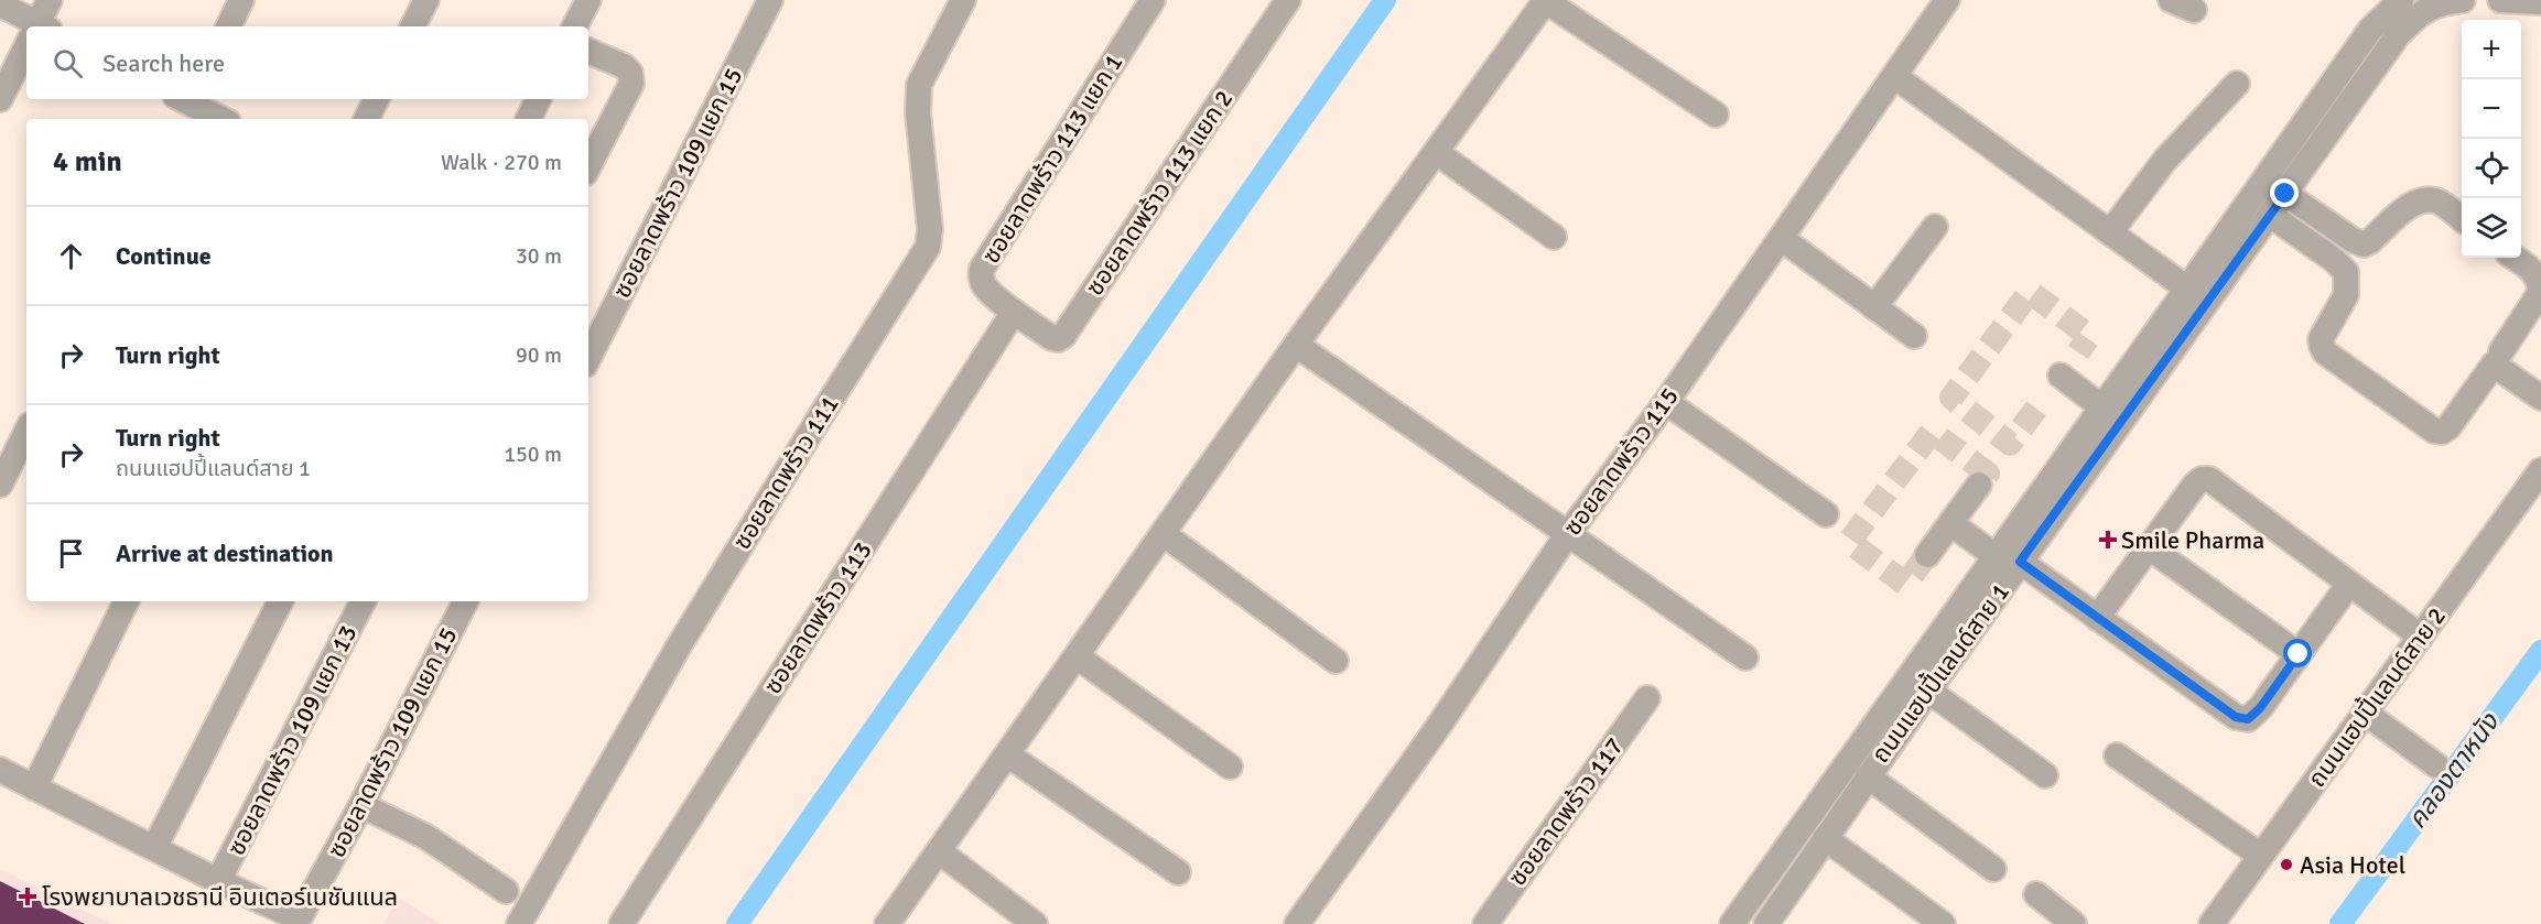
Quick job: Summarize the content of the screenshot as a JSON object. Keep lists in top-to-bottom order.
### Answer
{
  "streets": {
    "street": [
      "ซอยลาดพร้าว 113 แยก 1",
      "ซอยลาดพร้าว 109 แยก 15",
      "ซอยลาดพร้าว 113 แยก 2",
      "ซอยลาดพร้าว 115",
      "ซอยลาดพร้าว 111",
      "ซอยลาดพร้าว 113",
      "ถนนแฮปปี้แลนด์สาย 1",
      "ถนนแฮปปี้แลนด์สาย 2",
      "ซอยลาดพร้าว 109 แยก 13",
      "ซอยลาดพร้าว 117"
    ]
  },
  "crossings": [
    ["ซอยลาดพร้าว 113 แยก 1", "ซอยลาดพร้าว 113 แยก 2"],
    ["ซอยลาดพร้าว 113 แยก 1", "ซอยลาดพร้าว 113"],
    ["ซอยลาดพร้าว 109 แยก 15", "ซอยลาดพร้าว 109 แยก 13"],
    ["ซอยลาดพร้าว 113 แยก 2", "ซอยลาดพร้าว 113"]
  ],
  "water": ["คลองตาหนัง"],
  "places": {
    "health": ["Smile Pharma", "โรงพยาบาลเวชธานี อินเตอร์เนชันแนล"],
    "other": ["Asia Hotel"]
  },
  "page": {
    "map_buttons": ["+", "−"],
    "search": "Search here",
    "heading": ["4 min", "Walk · 270 m"],
    "list": [
      ["Continue", "30 m"],
      ["Turn right", "90 m"],
      ["Turn right", "ถนนแฮปปี้แลนด์สาย 1", "150 m"],
      "Arrive at destination"
    ]
  }
}
